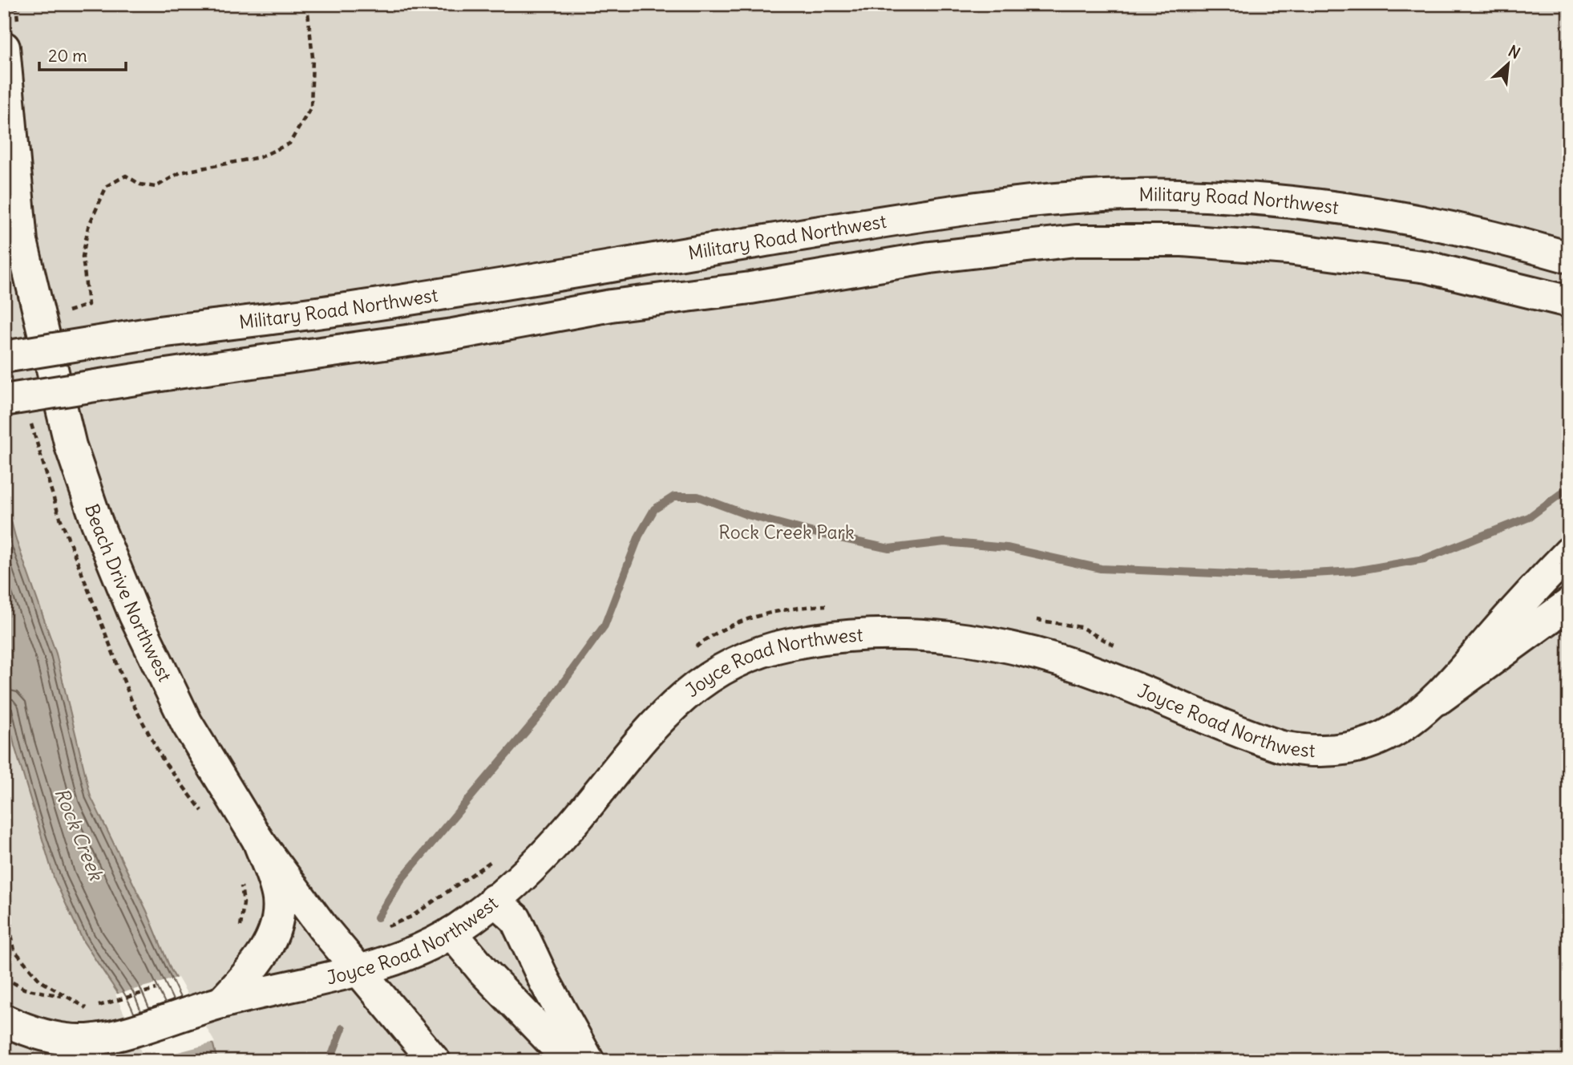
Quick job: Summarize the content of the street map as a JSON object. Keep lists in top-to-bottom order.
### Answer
{
  "streets": {
    "street": ["Military Road Northwest", "Beach Drive Northwest", "Joyce Road Northwest"]
  },
  "crossings": [
    ["Beach Drive Northwest", "Joyce Road Northwest"]
  ],
  "water": ["Rock Creek"],
  "parks": ["Rock Creek Park"],
  "scale_bar": "20 m",
  "north": "top right"
}
